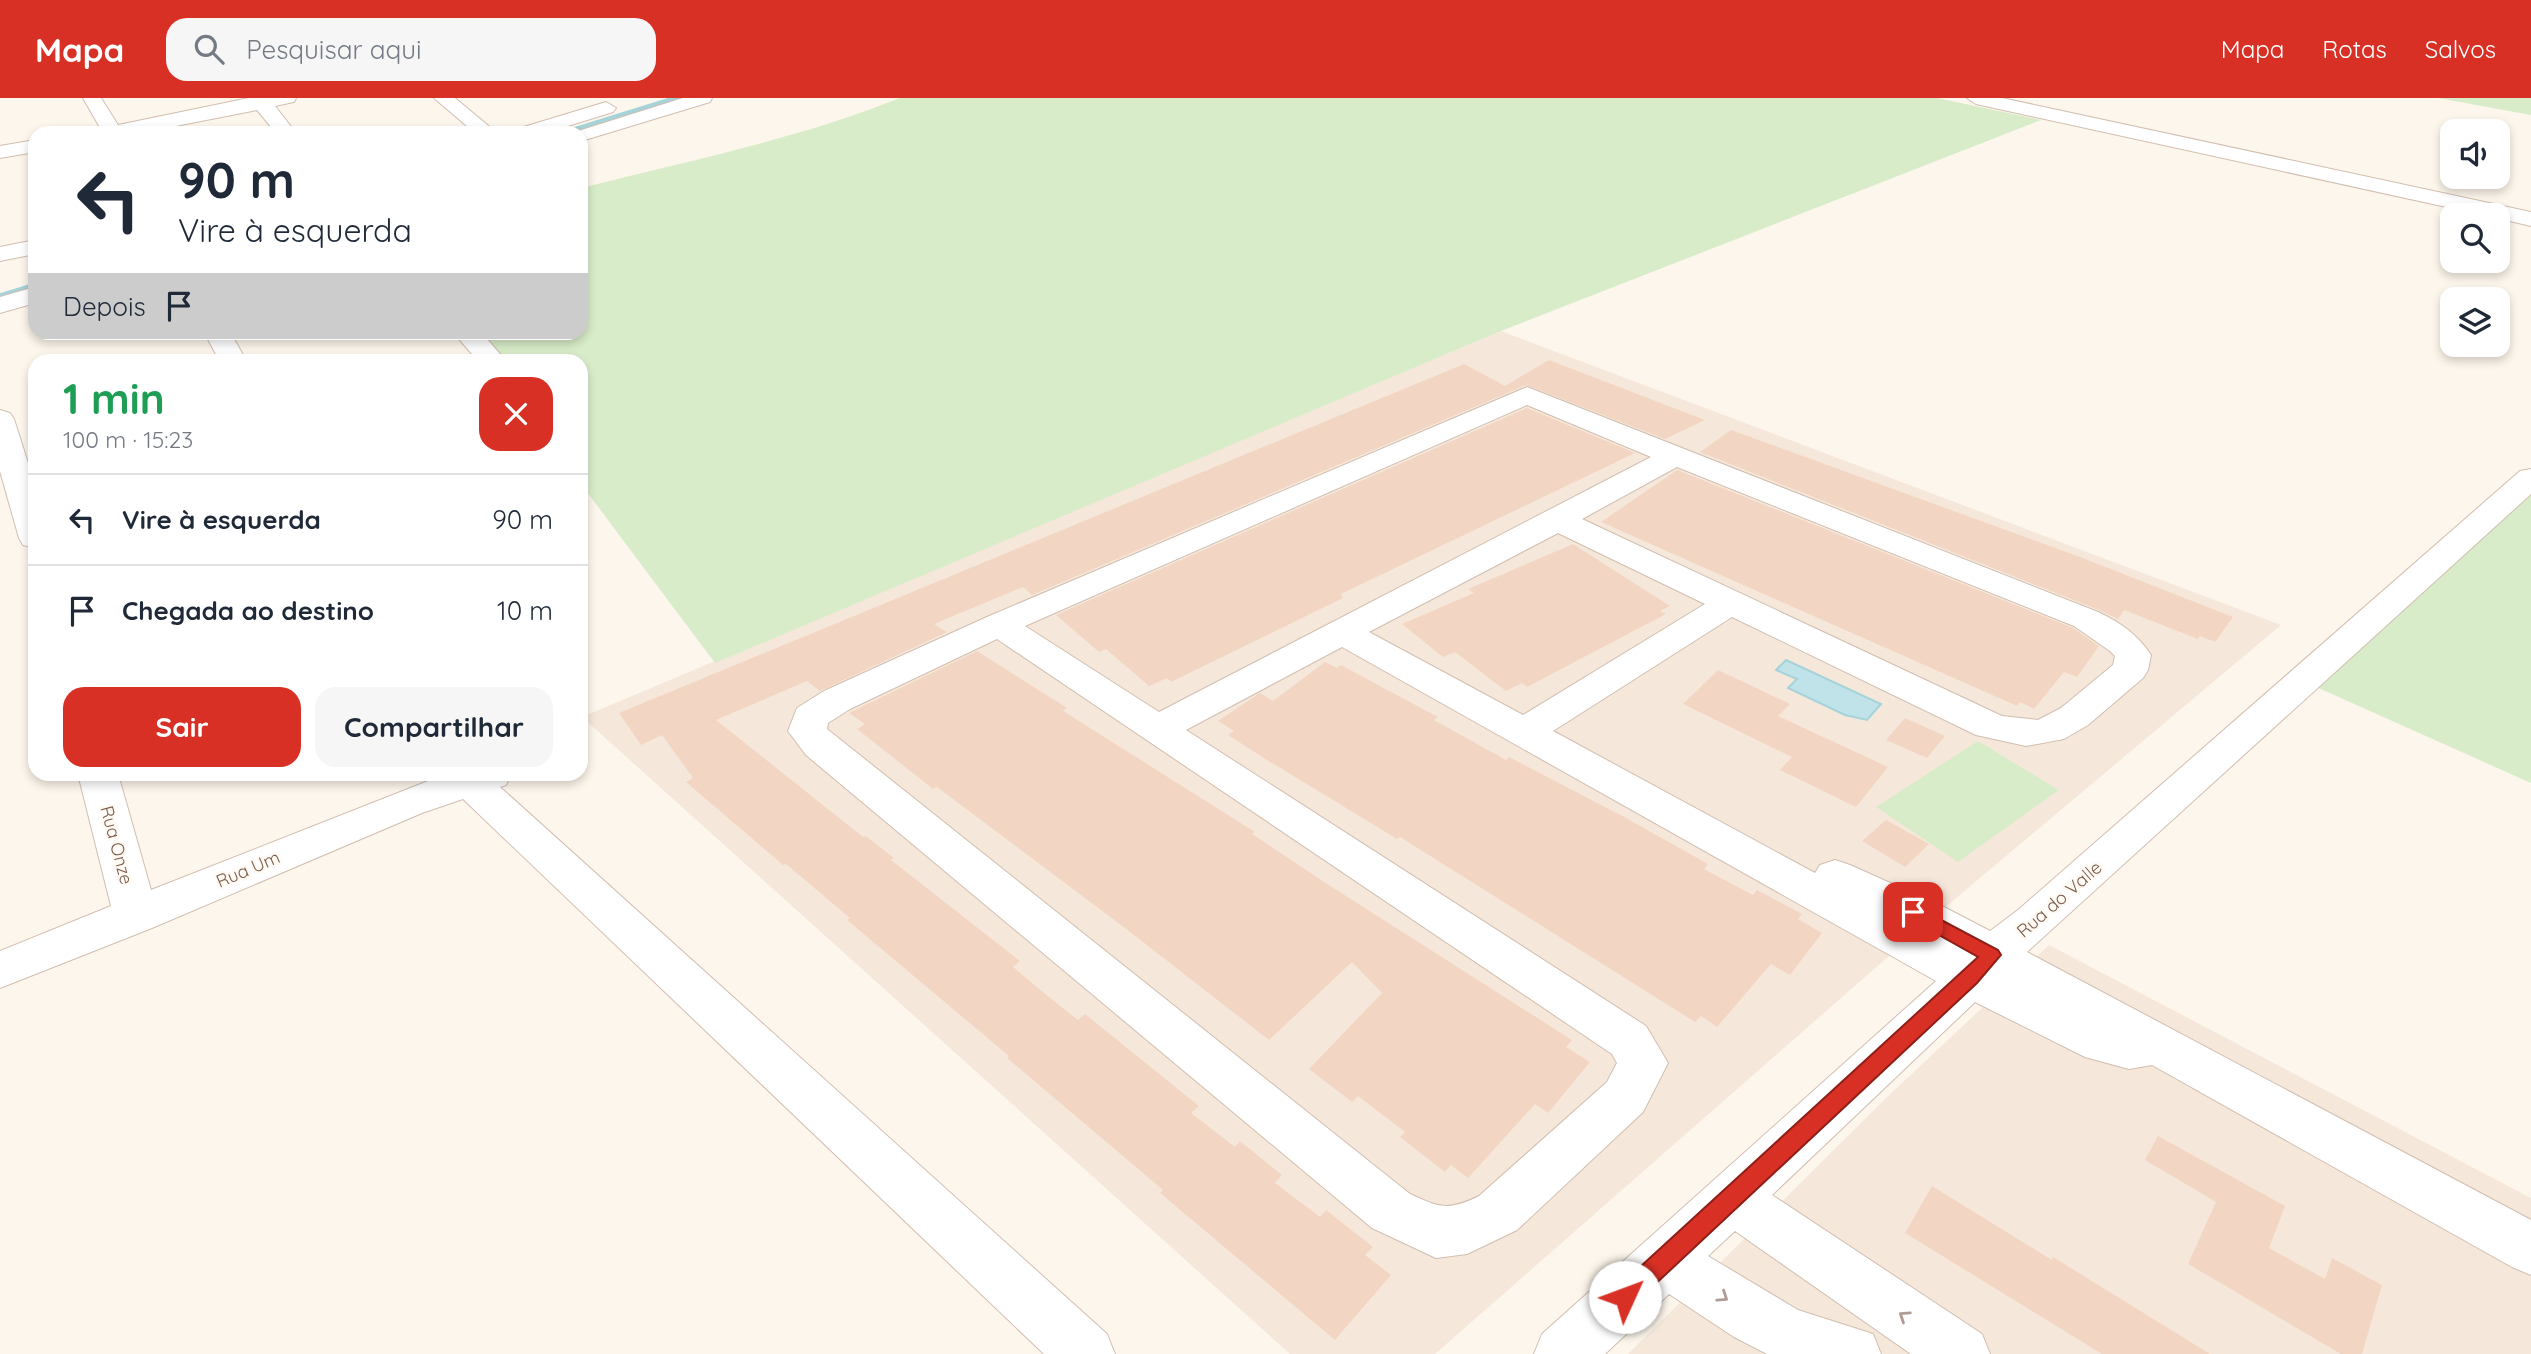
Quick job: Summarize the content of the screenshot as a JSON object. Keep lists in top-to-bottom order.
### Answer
{
  "streets": {
    "street": ["Rua Onze", "Rua Um", "Rua do Valle"]
  },
  "crossings": [
    ["Rua Onze", "Rua Um"]
  ],
  "page": {
    "header": "Mapa",
    "search": "Pesquisar aqui",
    "nav": ["Mapa", "Rotas", "Salvos"],
    "turn": ["90 m", "Vire à esquerda"],
    "then": "Depois",
    "heading": ["1 min", "100 m · 15:23"],
    "list": [
      {
        "name": "Vire à esquerda",
        "value": "90 m"
      },
      {
        "name": "Chegada ao destino",
        "value": "10 m"
      }
    ],
    "buttons": ["Sair", "Compartilhar"]
  }
}
